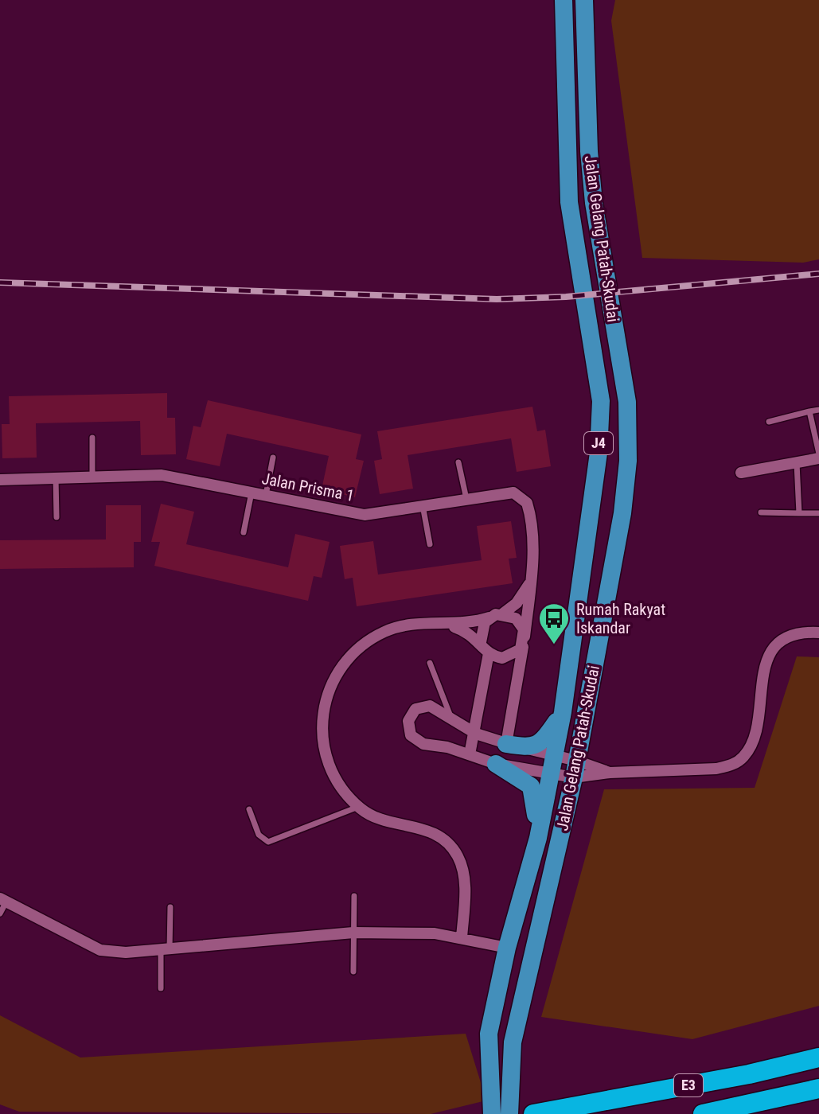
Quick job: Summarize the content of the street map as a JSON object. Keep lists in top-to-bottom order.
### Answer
{
  "streets": {
    "highway": ["E3"],
    "main road": ["Jalan Gelang Patah-Skudai", "J4"],
    "street": ["Jalan Prisma 1"]
  },
  "places": {
    "bus stop": ["Rumah Rakyat Iskandar"]
  }
}
